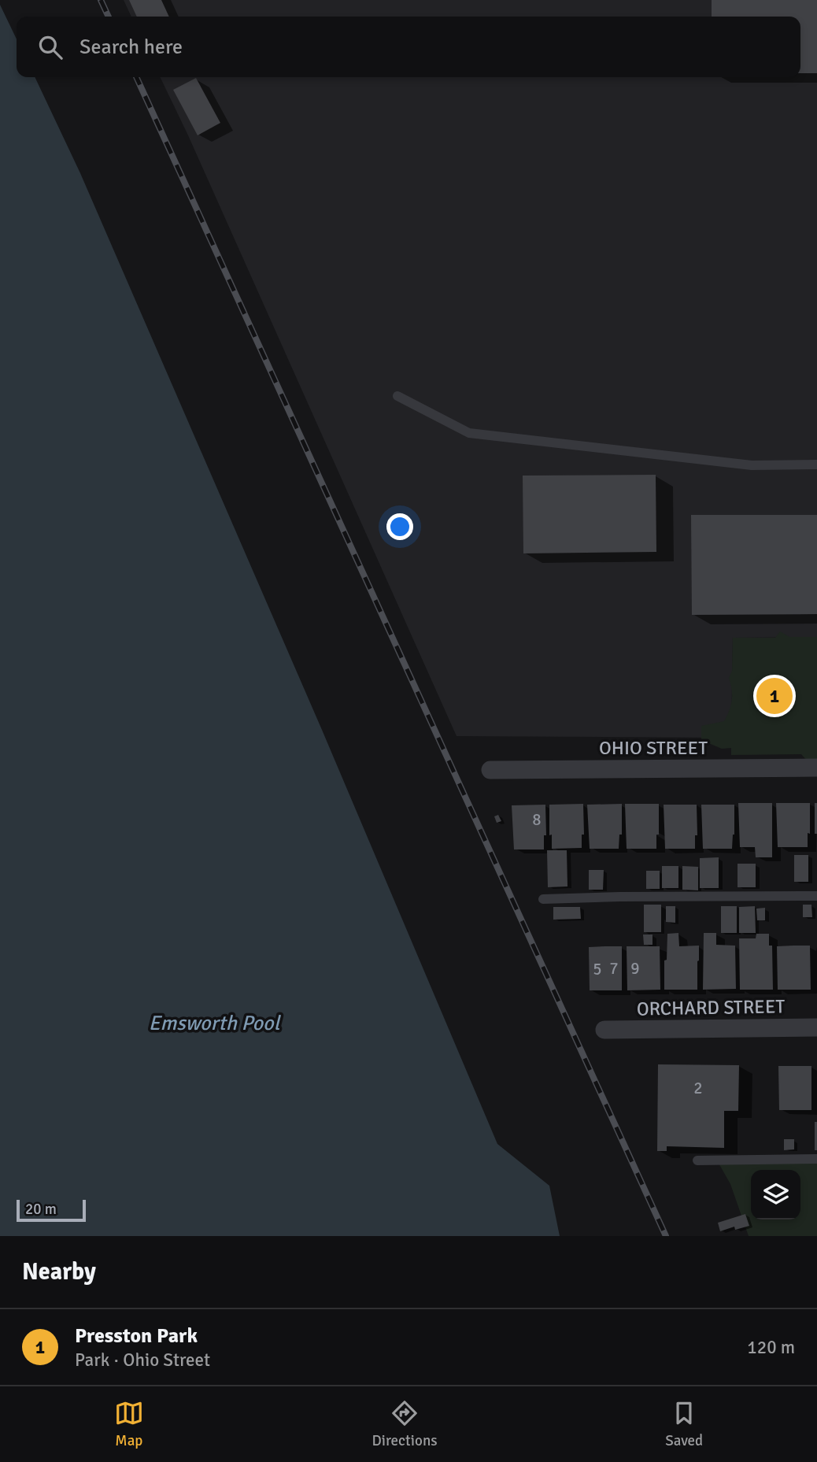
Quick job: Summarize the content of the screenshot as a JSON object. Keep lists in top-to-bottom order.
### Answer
{
  "streets": {
    "street": ["OHIO STREET", "ORCHARD STREET"]
  },
  "water": ["Emsworth Pool"],
  "house_numbers": [
    "8",
    "7",
    "9",
    "5",
    "2"
  ],
  "scale_bar": "20 m",
  "page": {
    "search": "Search here",
    "pins": "1",
    "scale": "20 m",
    "heading": "Nearby",
    "list": [
      {
        "mark": "1",
        "name": "Presston Park",
        "note": "Park · Ohio Street",
        "value": "120 m"
      }
    ],
    "nav": ["Map", "Directions", "Saved"]
  }
}
